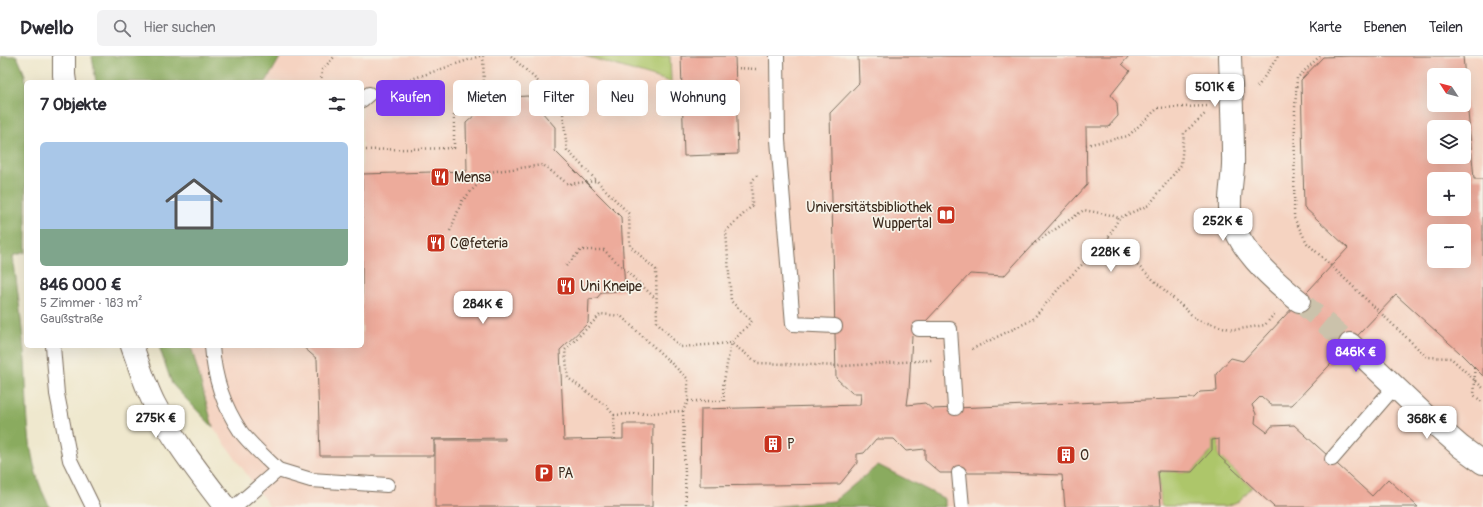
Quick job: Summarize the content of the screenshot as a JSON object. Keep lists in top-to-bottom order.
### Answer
{
  "places": {
    "restaurant": ["Mensa", "C@feteria", "Uni Kneipe"],
    "library": ["Universitätsbibliothek Wuppertal"],
    "building": ["P", "O"],
    "parking": ["PA"]
  },
  "north": "top left",
  "page": {
    "header": "Dwello",
    "search": "Hier suchen",
    "nav": ["Karte", "Ebenen", "Teilen"],
    "map_buttons": ["+", "−"],
    "price": [
      "501K €",
      "252K €",
      "228K €",
      "284K €",
      "846K €",
      "275K €",
      "368K €"
    ],
    "chip": [
      "Kaufen",
      "Mieten",
      "Filter",
      "Neu",
      "Wohnung"
    ],
    "heading": "7 Objekte",
    "list": [
      {
        "name": "846 000 €",
        "note": "5 Zimmer · 183 m² · Gaußstraße"
      }
    ]
  }
}
